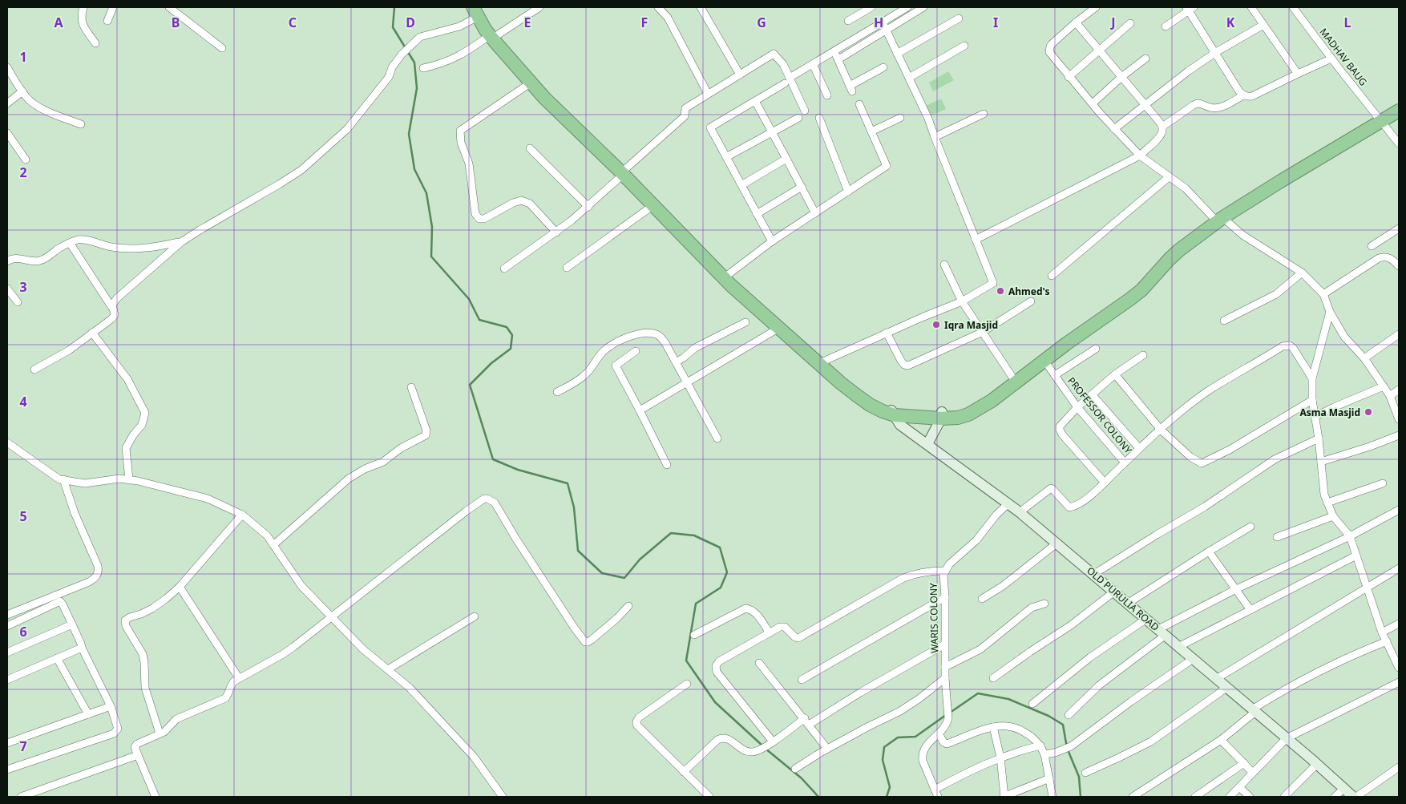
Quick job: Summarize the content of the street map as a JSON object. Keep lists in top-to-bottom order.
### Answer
{
  "streets": {
    "main road": ["OLD PURULIA ROAD"],
    "street": ["MADHAV BAUG", "PROFESSOR COLONY", "WARIS COLONY"]
  },
  "crossings": [
    ["OLD PURULIA ROAD", "WARIS COLONY"]
  ],
  "places": ["Ahmed's", "Iqra Masjid", "Asma Masjid"],
  "grid": {
    "columns": [
      "A",
      "B",
      "C",
      "D",
      "E",
      "F",
      "G",
      "H",
      "I",
      "J",
      "K",
      "L"
    ],
    "rows": [
      "1",
      "2",
      "3",
      "4",
      "5",
      "6",
      "7"
    ]
  }
}
